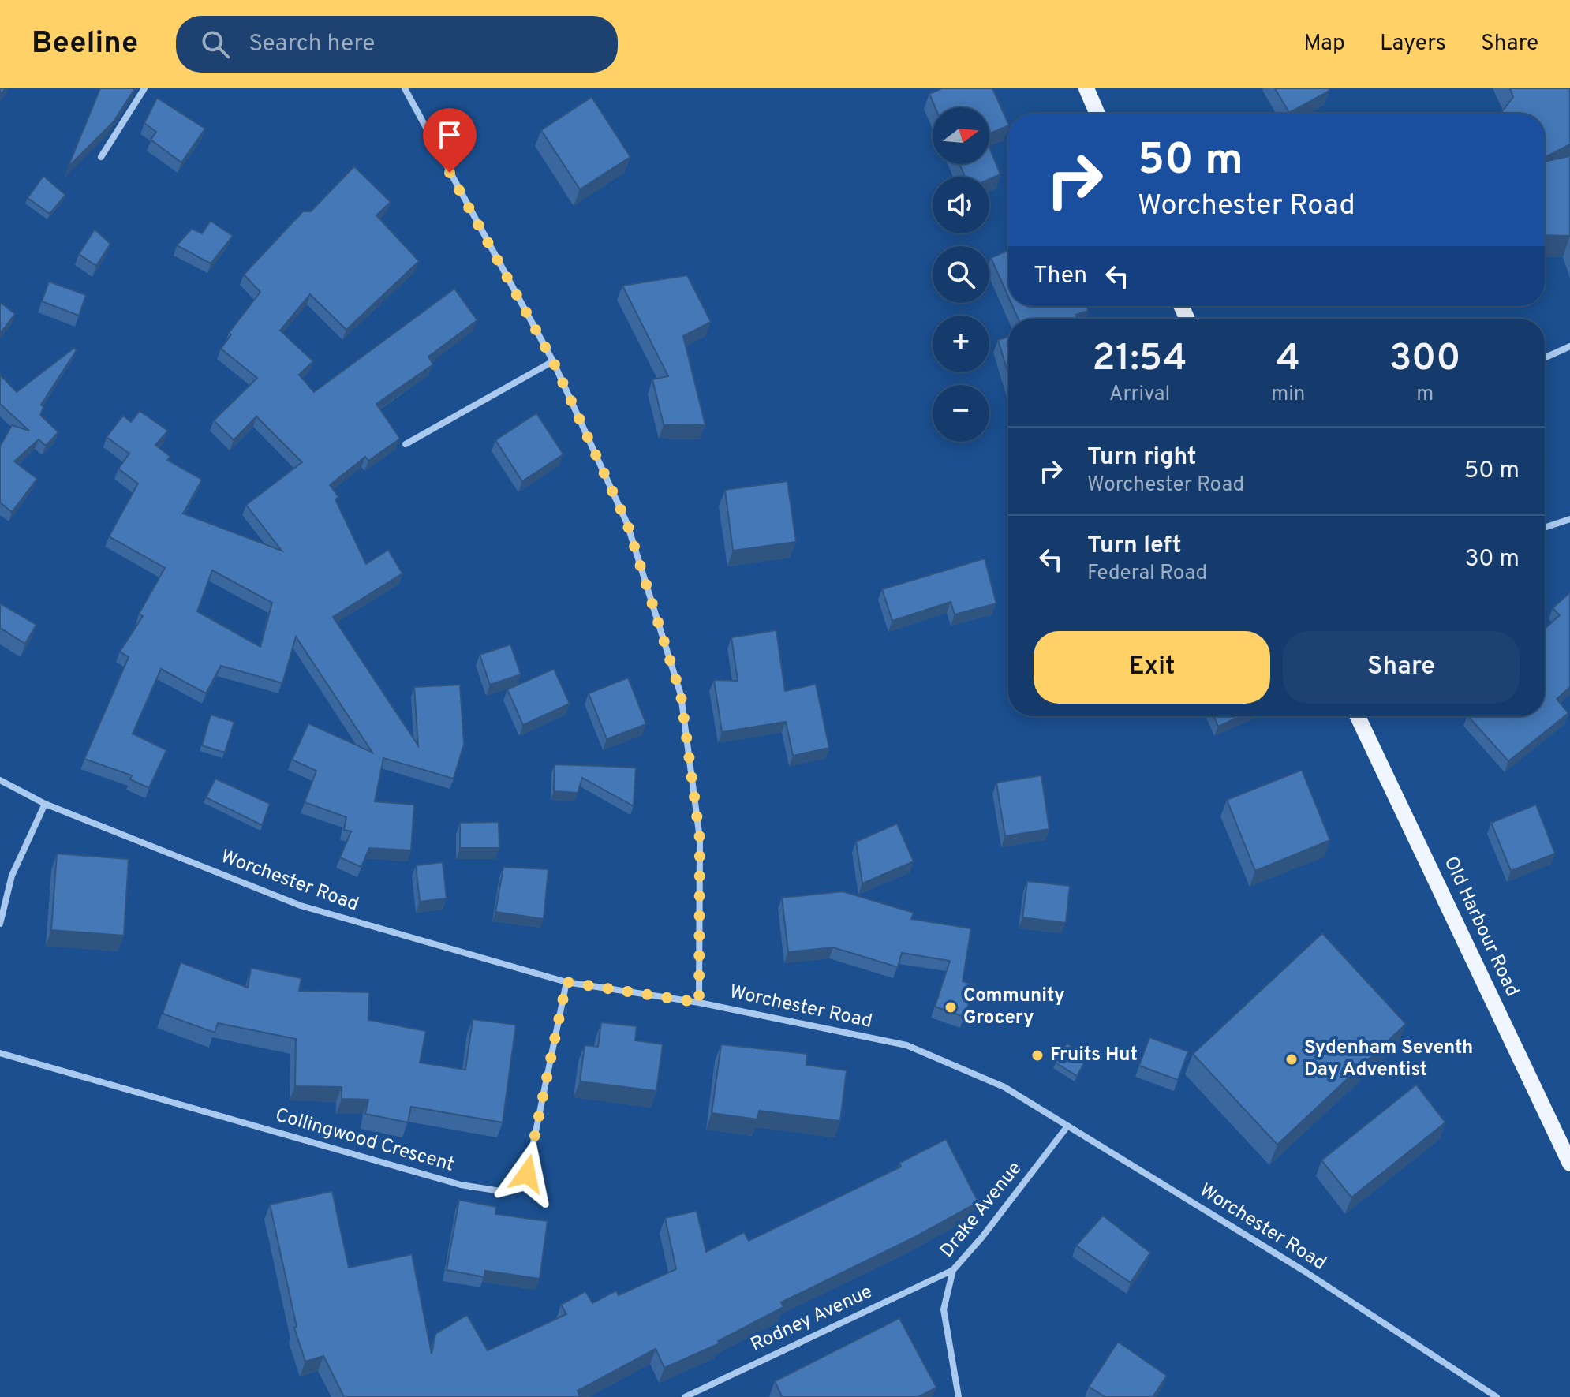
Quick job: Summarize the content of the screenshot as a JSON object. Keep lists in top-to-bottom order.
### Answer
{
  "streets": {
    "main road": ["Old Harbour Road"],
    "street": [
      "Worchester Road",
      "Collingwood Crescent",
      "Drake Avenue",
      "Rodney Avenue"
    ]
  },
  "crossings": [
    ["Worchester Road", "Collingwood Crescent"],
    ["Worchester Road", "Drake Avenue"],
    ["Drake Avenue", "Rodney Avenue"]
  ],
  "places": ["Community Grocery", "Fruits Hut", "Sydenham Seventh Day Adventist"],
  "north": "right",
  "page": {
    "header": "Beeline",
    "search": "Search here",
    "nav": ["Map", "Layers", "Share"],
    "map_buttons": ["+", "−"],
    "turn": ["50 m", "Worchester Road"],
    "then": "Then",
    "eta": [
      "21:54",
      "Arrival",
      "4",
      "min",
      "300",
      "m"
    ],
    "list": [
      {
        "name": "Turn right",
        "note": "Worchester Road",
        "value": "50 m"
      },
      {
        "name": "Turn left",
        "note": "Federal Road",
        "value": "30 m"
      }
    ],
    "buttons": ["Exit", "Share"]
  }
}
